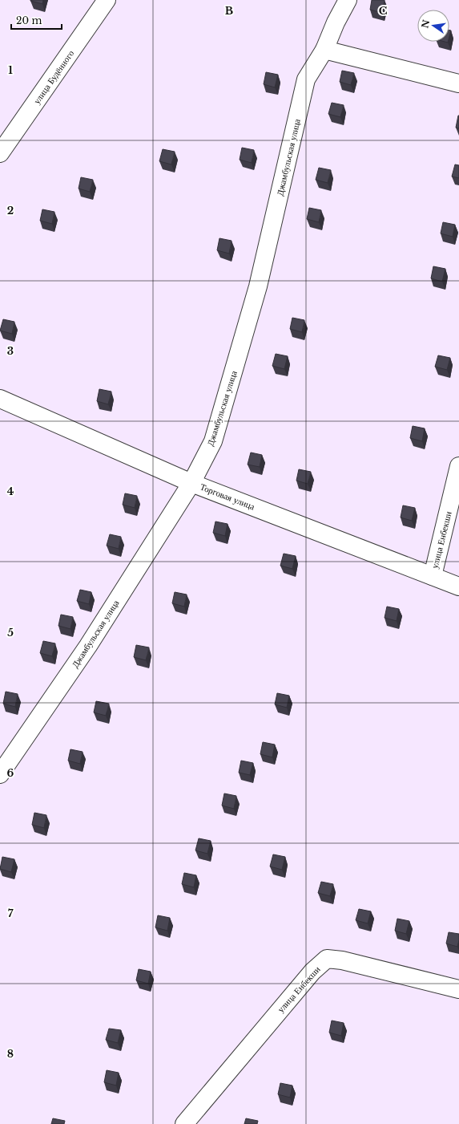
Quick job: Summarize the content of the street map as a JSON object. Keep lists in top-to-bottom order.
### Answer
{
  "streets": {
    "street": [
      "улица Будённого",
      "Джамбульская улица",
      "Торговая улица",
      "улица Енбекши"
    ]
  },
  "crossings": [
    ["Джамбульская улица", "Торговая улица"],
    ["Торговая улица", "улица Енбекши"]
  ],
  "scale_bar": "20 m",
  "north": "left",
  "grid": {
    "columns": ["B", "C"],
    "rows": [
      "1",
      "2",
      "3",
      "4",
      "5",
      "6",
      "7",
      "8"
    ]
  }
}
